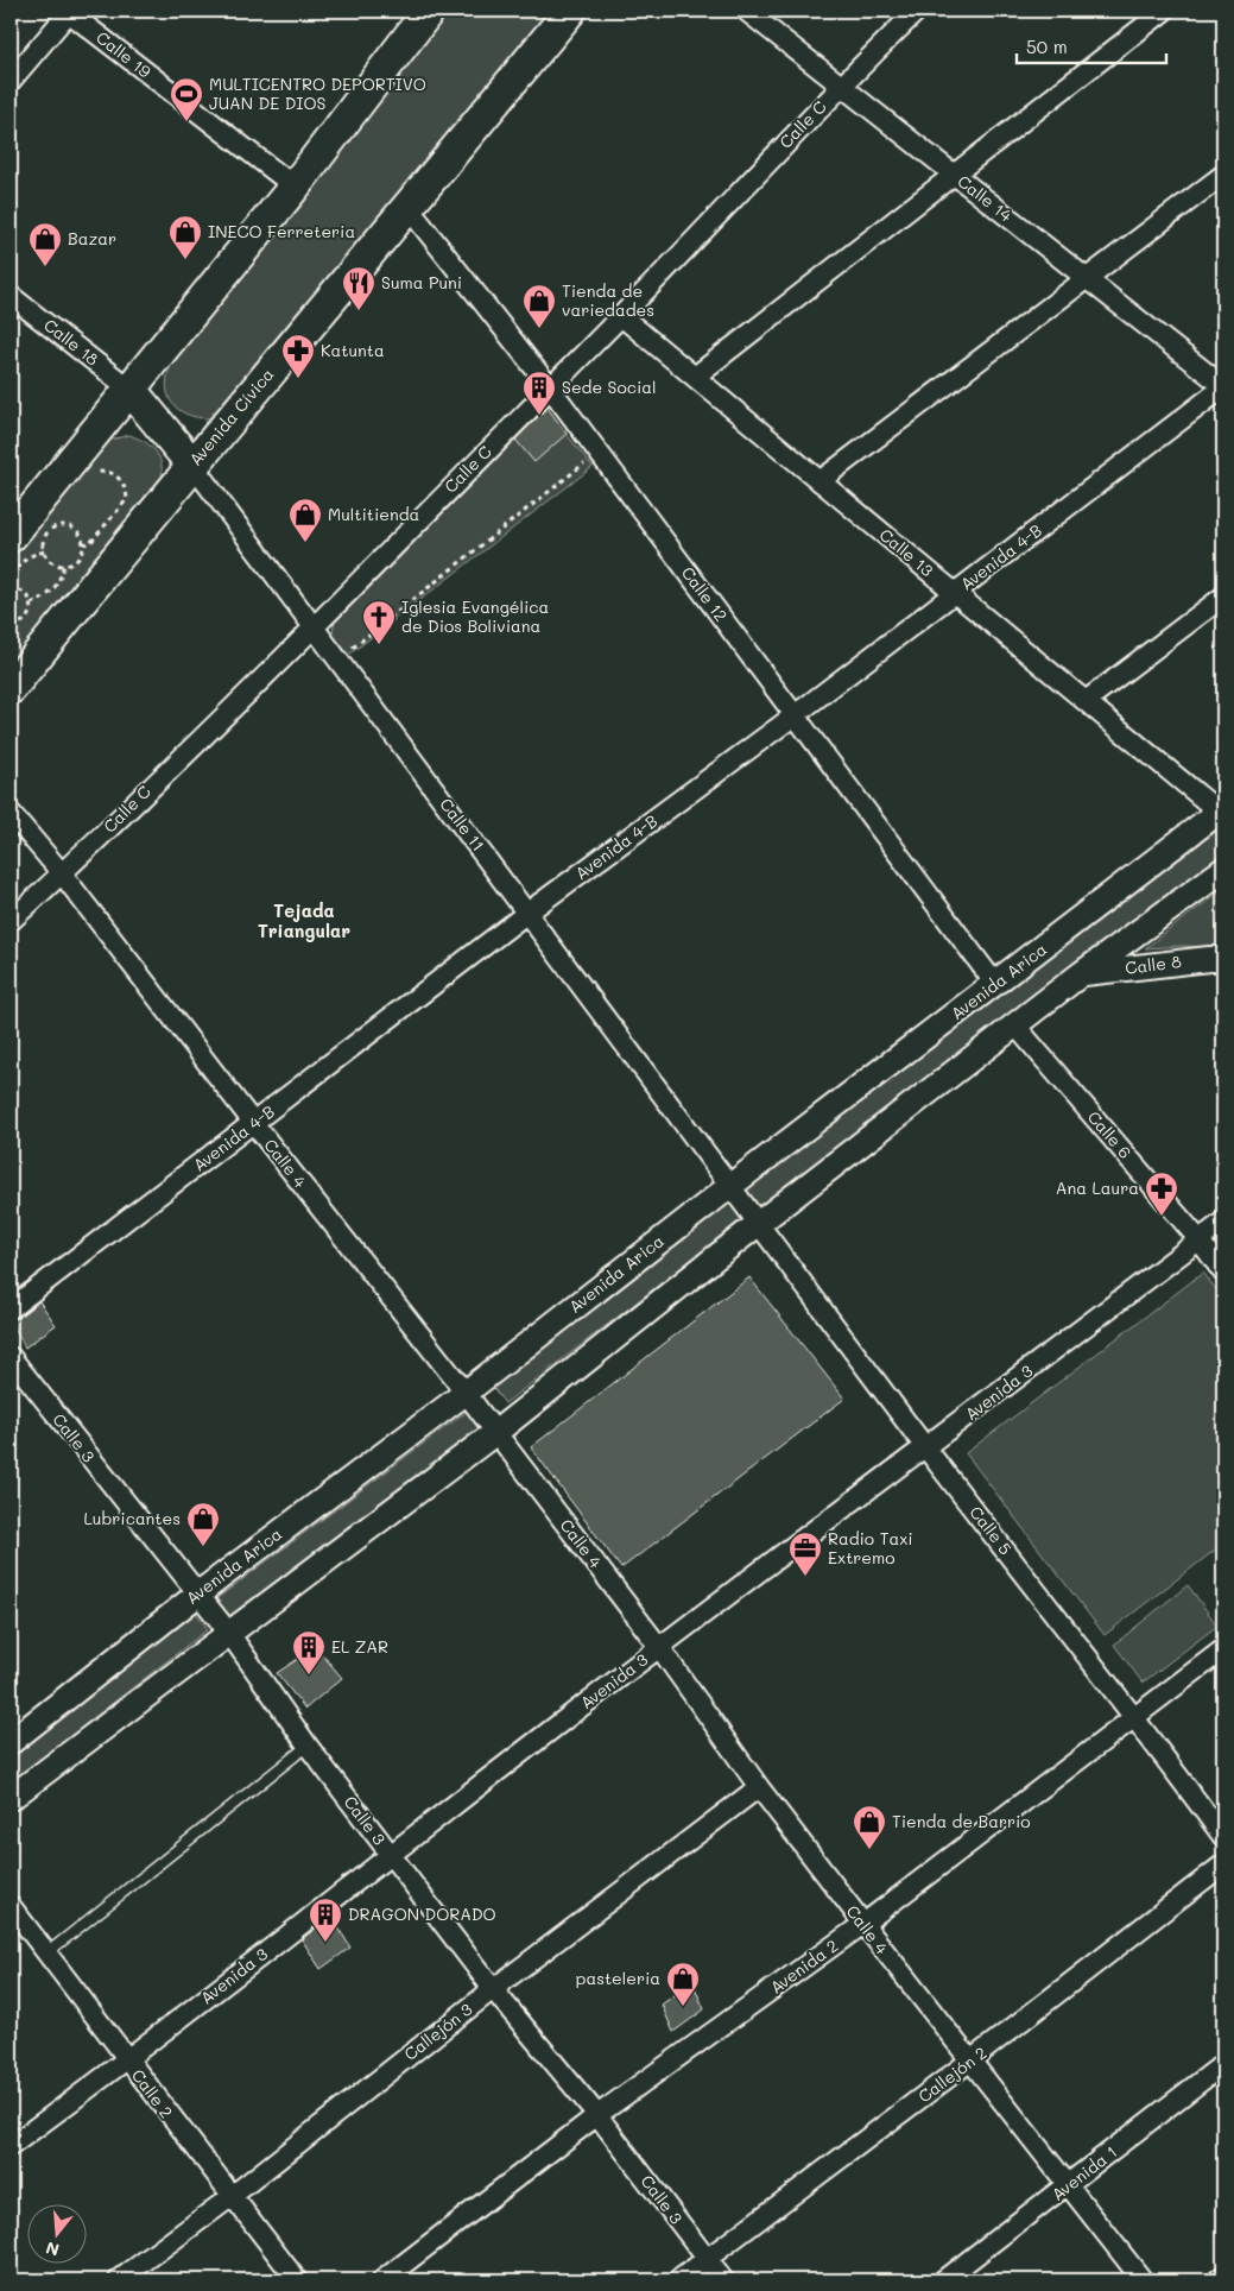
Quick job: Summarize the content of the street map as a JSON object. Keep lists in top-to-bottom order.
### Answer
{
  "streets": {
    "main road": ["Avenida Cívica"],
    "street": [
      "Calle 19",
      "Calle C",
      "Calle 14",
      "Calle 18",
      "Calle 13",
      "Avenida 4-B",
      "Calle 12",
      "Calle 11",
      "Calle 8",
      "Avenida Arica",
      "Calle 6",
      "Calle 4",
      "Avenida 3",
      "Calle 3",
      "Calle 5",
      "Avenida 2",
      "Callejón 3",
      "Callejón 2",
      "Calle 2",
      "Avenida 1"
    ]
  },
  "crossings": [
    ["Calle C", "Calle 14"],
    ["Calle C", "Calle 13"],
    ["Calle C", "Calle 12"],
    ["Calle C", "Calle 11"],
    ["Calle C", "Calle 4"],
    ["Calle 14", "Avenida 4-B"],
    ["Avenida Cívica", "Calle 12"],
    ["Avenida Cívica", "Calle 11"],
    ["Calle 13", "Avenida 4-B"],
    ["Calle 13", "Avenida Arica"],
    ["Avenida 4-B", "Calle 12"],
    ["Avenida 4-B", "Calle 11"],
    ["Avenida 4-B", "Calle 4"],
    ["Calle 12", "Avenida Arica"],
    ["Calle 11", "Avenida Arica"],
    ["Calle 11", "Calle 5"],
    ["Avenida Arica", "Calle 4"],
    ["Avenida Arica", "Calle 3"],
    ["Calle 6", "Avenida 3"],
    ["Calle 4", "Avenida 3"],
    ["Calle 4", "Avenida 2"],
    ["Calle 4", "Callejón 3"],
    ["Calle 4", "Callejón 2"],
    ["Calle 4", "Avenida 1"],
    ["Avenida 3", "Calle 3"],
    ["Avenida 3", "Calle 5"],
    ["Avenida 3", "Calle 2"],
    ["Calle 3", "Avenida 2"],
    ["Calle 3", "Callejón 3"],
    ["Calle 3", "Callejón 2"],
    ["Calle 5", "Avenida 2"],
    ["Callejón 3", "Calle 2"]
  ],
  "districts": ["Tejada Triangular"],
  "places": {
    "sports": ["MULTICENTRO DEPORTIVO JUAN DE DIOS"],
    "shop": [
      "INECO Ferreteria",
      "Bazar",
      "Tienda de variedades",
      "Multitienda",
      "Lubricantes",
      "Tienda de Barrio",
      "pasteleria"
    ],
    "restaurant": ["Suma Puni"],
    "pharmacy": ["Katunta", "Ana Laura"],
    "building": ["Sede Social", "EL ZAR", "DRAGON DORADO"],
    "church": ["Iglesia Evangélica de Dios Boliviana"],
    "office": ["Radio Taxi Extremo"]
  },
  "scale_bar": "50 m",
  "north": "bottom"
}
